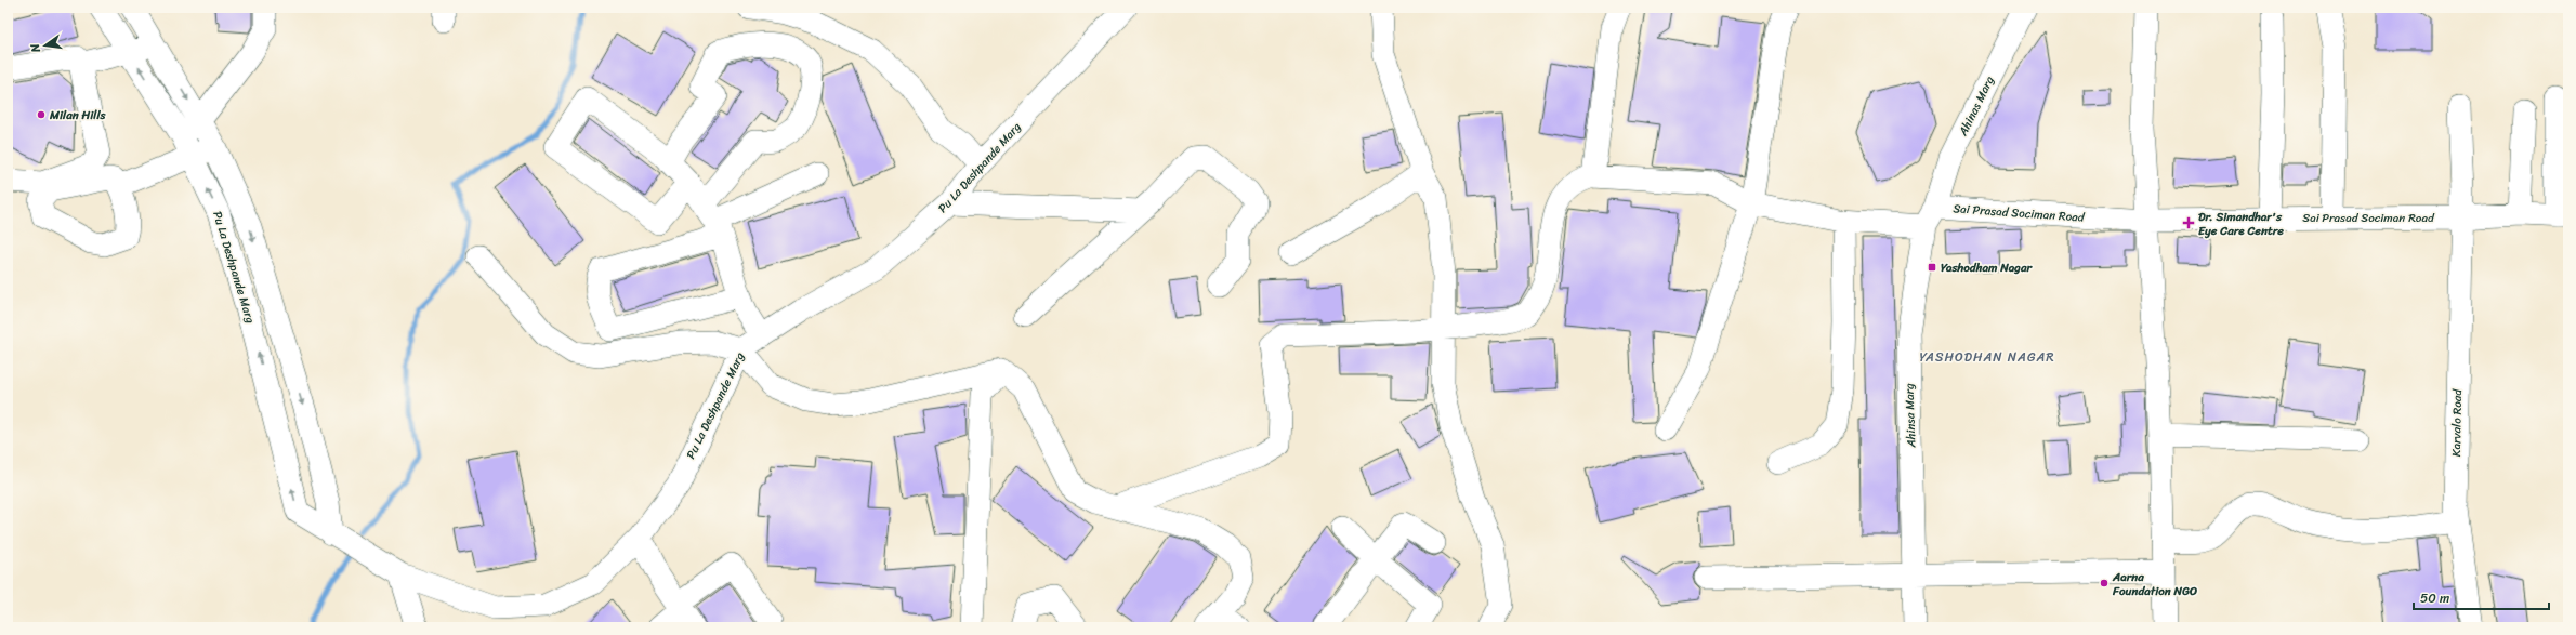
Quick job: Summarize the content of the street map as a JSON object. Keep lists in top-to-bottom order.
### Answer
{
  "streets": {
    "street": [
      "Ahinas Marg",
      "Pu La Deshpande Marg",
      "Sai Prasad Sociman Road",
      "Ahinsa Marg",
      "Karvalo Road"
    ]
  },
  "crossings": [
    ["Ahinas Marg", "Sai Prasad Sociman Road"],
    ["Ahinas Marg", "Ahinsa Marg"],
    ["Sai Prasad Sociman Road", "Ahinsa Marg"],
    ["Sai Prasad Sociman Road", "Karvalo Road"]
  ],
  "districts": ["YASHODHAN NAGAR"],
  "places": {
    "other": ["Milan Hills", "Aarna Foundation NGO"],
    "health": ["Dr. Simandhar's Eye Care Centre"],
    "transit": ["Yashodham Nagar"]
  },
  "scale_bar": "50 m",
  "north": "left"
}
